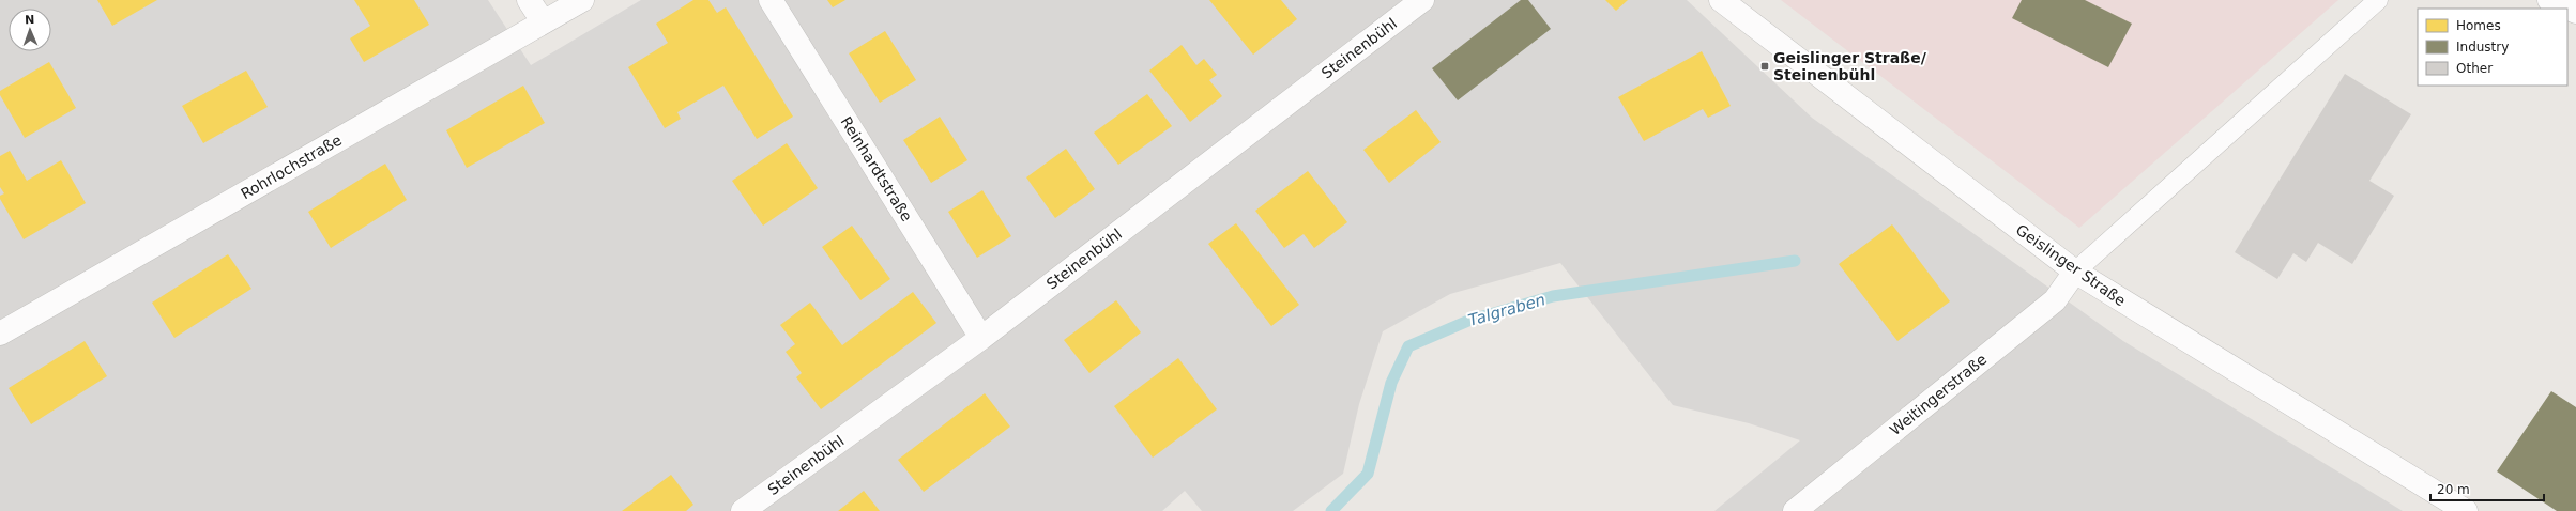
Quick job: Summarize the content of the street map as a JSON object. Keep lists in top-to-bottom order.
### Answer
{
  "streets": {
    "street": [
      "Steinenbühl",
      "Rohrlochstraße",
      "Reinhardtstraße",
      "Geislinger Straße",
      "Weitingerstraße"
    ]
  },
  "crossings": [
    ["Steinenbühl", "Reinhardtstraße"],
    ["Geislinger Straße", "Weitingerstraße"]
  ],
  "water": ["Talgraben"],
  "places": {
    "transit": ["Geislinger Straße/ Steinenbühl"]
  },
  "legend": ["Homes", "Industry", "Other"],
  "scale_bar": "20 m",
  "north": "top"
}
